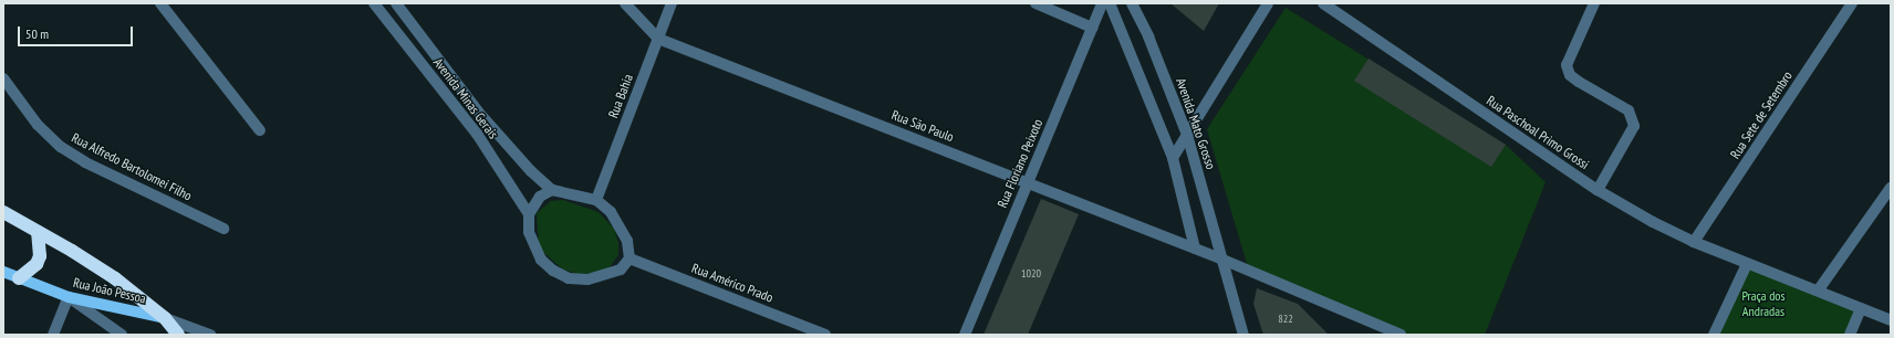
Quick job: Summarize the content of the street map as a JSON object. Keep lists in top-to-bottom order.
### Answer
{
  "streets": {
    "main road": ["Rua João Pessoa"],
    "street": [
      "Rua Bahia",
      "Avenida Minas Gerais",
      "Rua Sete de Setembro",
      "Avenida Mato Grosso",
      "Rua São Paulo",
      "Rua Paschoal Primo Grossi",
      "Rua Floriano Peixoto",
      "Rua Alfredo Bartolomei Filho",
      "Rua Américo Prado"
    ]
  },
  "crossings": [
    ["Rua Bahia", "Avenida Minas Gerais"],
    ["Rua Bahia", "Rua São Paulo"],
    ["Rua Bahia", "Rua Américo Prado"],
    ["Avenida Minas Gerais", "Rua Américo Prado"],
    ["Rua Sete de Setembro", "Rua Paschoal Primo Grossi"],
    ["Avenida Mato Grosso", "Rua São Paulo"],
    ["Rua São Paulo", "Rua Floriano Peixoto"]
  ],
  "parks": ["Praça dos Andradas"],
  "house_numbers": ["1020", "822"],
  "scale_bar": "50 m"
}
